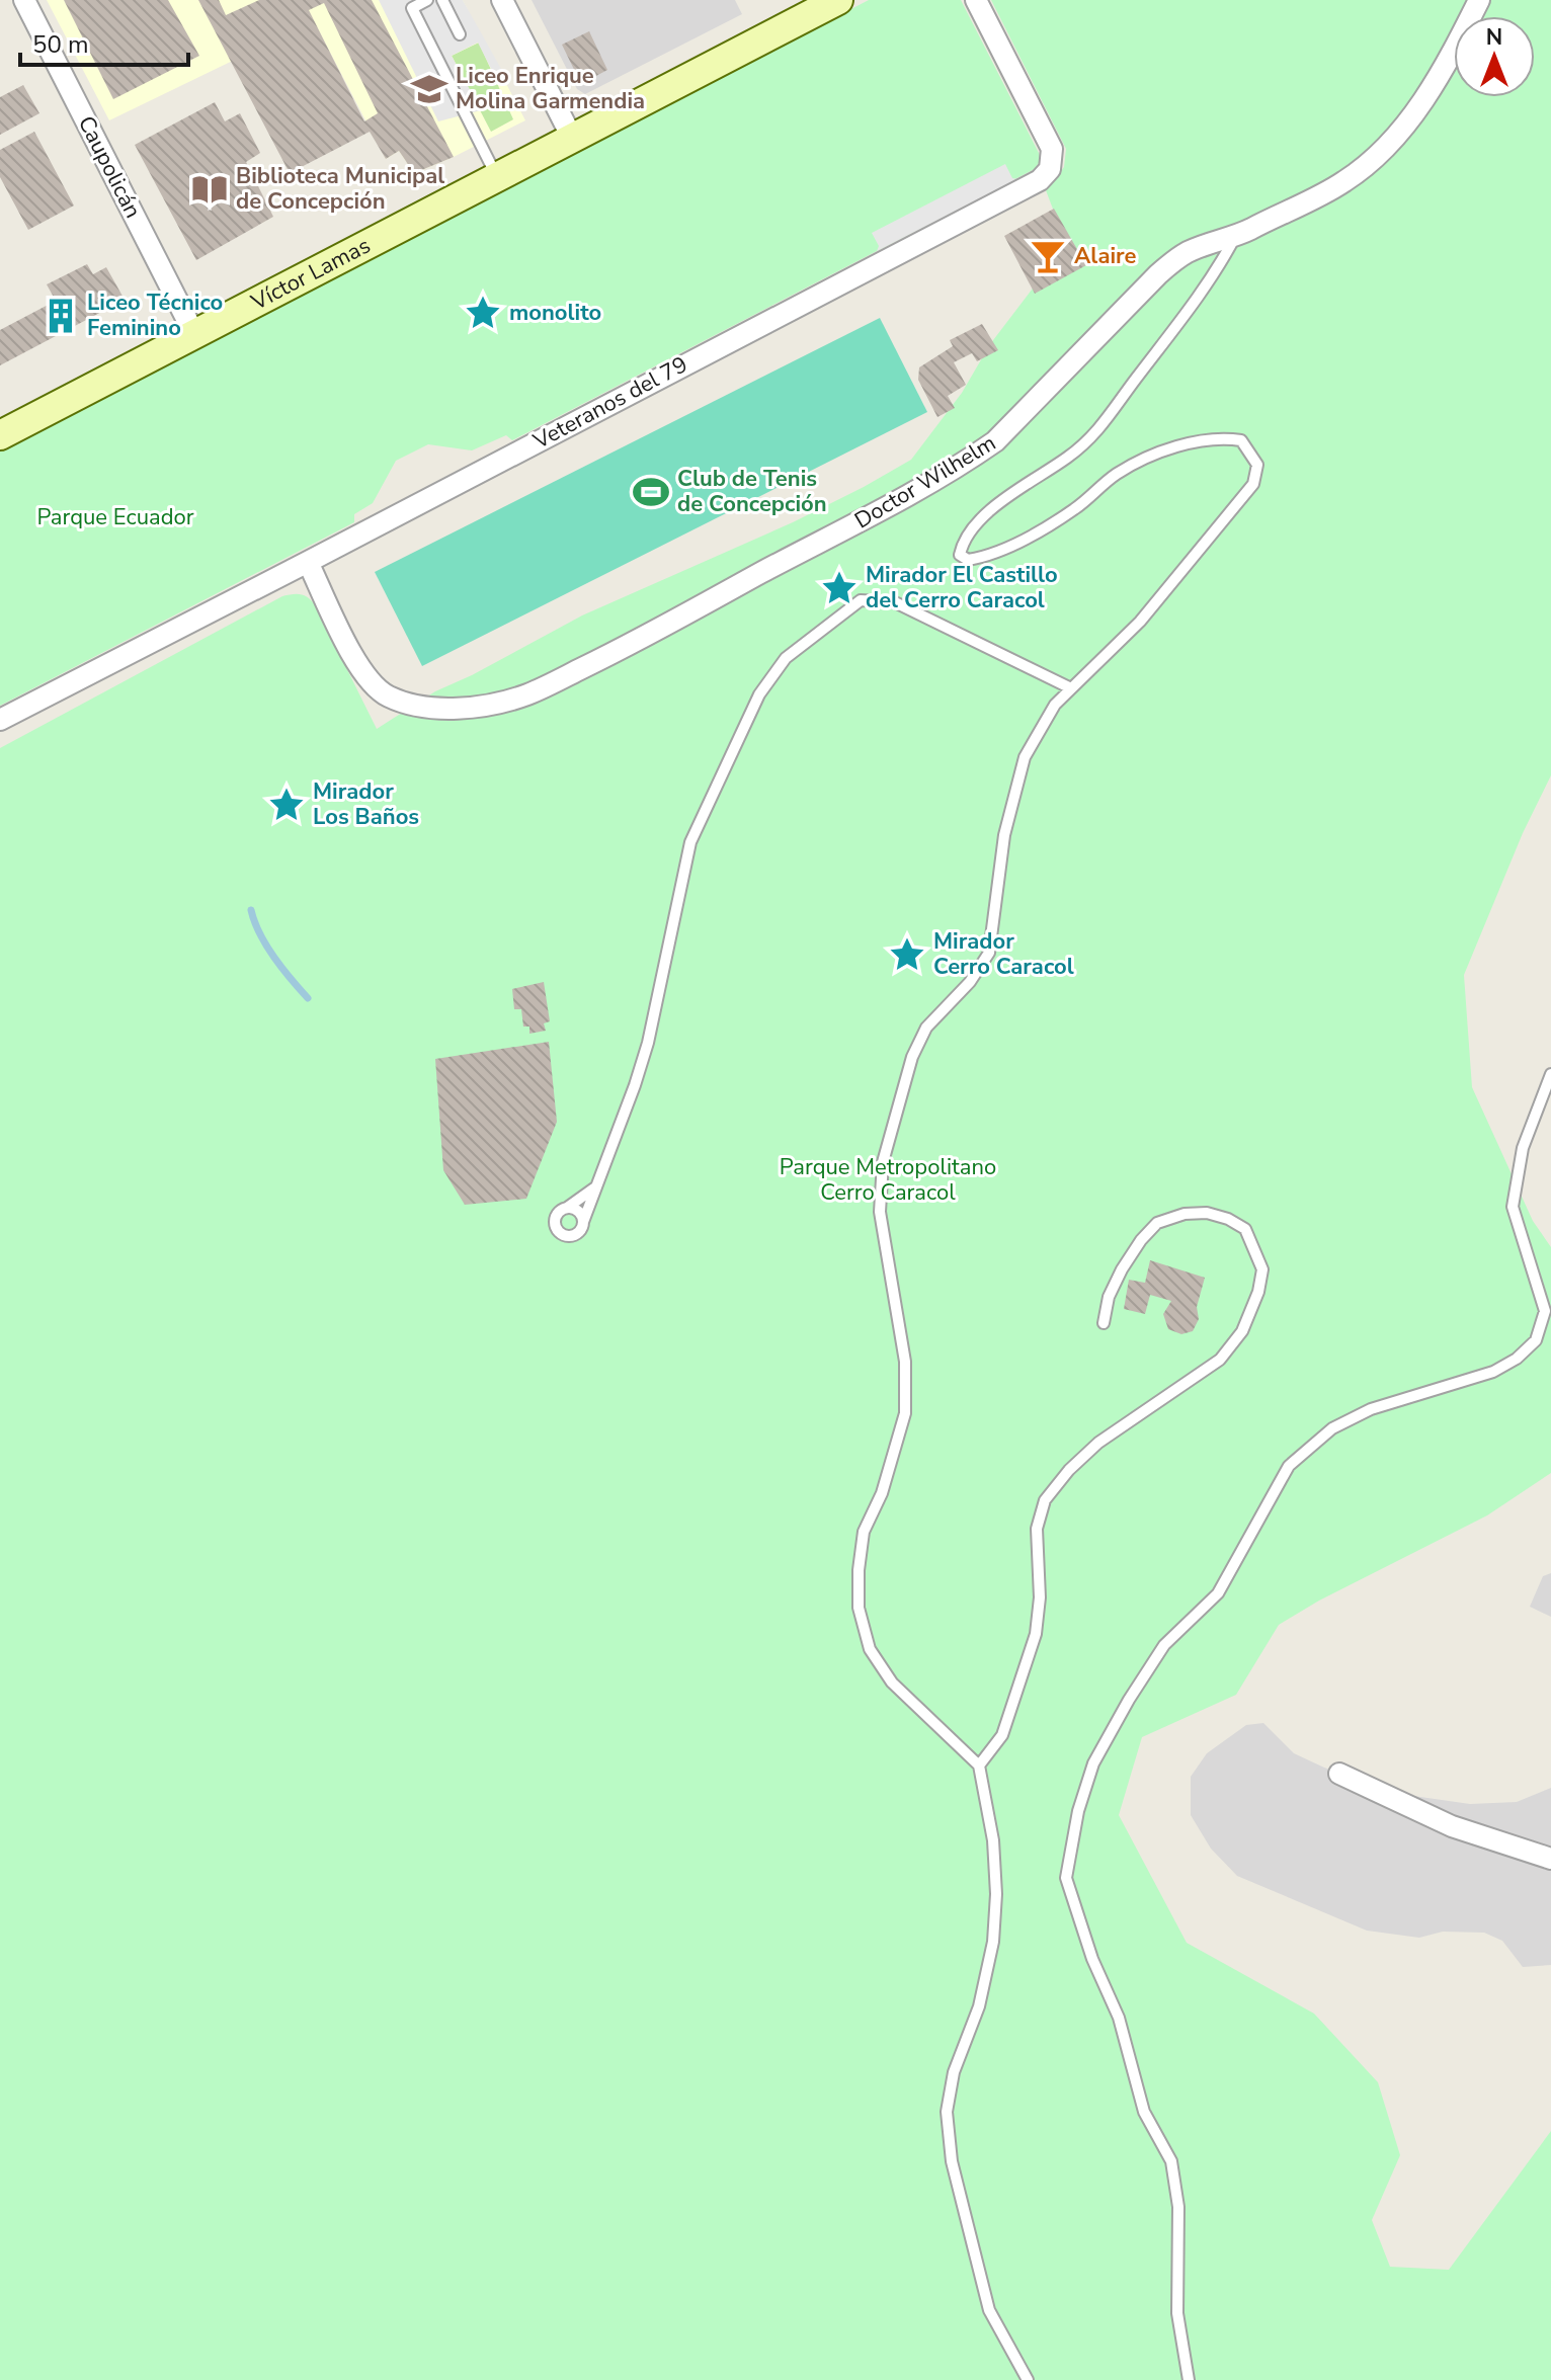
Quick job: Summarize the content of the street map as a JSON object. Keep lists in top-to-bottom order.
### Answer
{
  "streets": {
    "main road": ["Víctor Lamas"],
    "street": ["Caupolicán", "Veteranos del 79", "Doctor Wilhelm"]
  },
  "crossings": [
    ["Caupolicán", "Víctor Lamas"],
    ["Veteranos del 79", "Doctor Wilhelm"]
  ],
  "parks": ["Parque Ecuador", "Parque Metropolitano Cerro Caracol"],
  "places": {
    "school or university": ["Liceo Enrique Molina Garmendia"],
    "library": ["Biblioteca Municipal de Concepción"],
    "bar": ["Alaire"],
    "place": [
      "monolito",
      "Mirador El Castillo del Cerro Caracol",
      "Mirador Los Baños",
      "Mirador Cerro Caracol"
    ],
    "building": ["Liceo Técnico Feminino"],
    "sports": ["Club de Tenis de Concepción"]
  },
  "scale_bar": "50 m",
  "north": "top"
}
